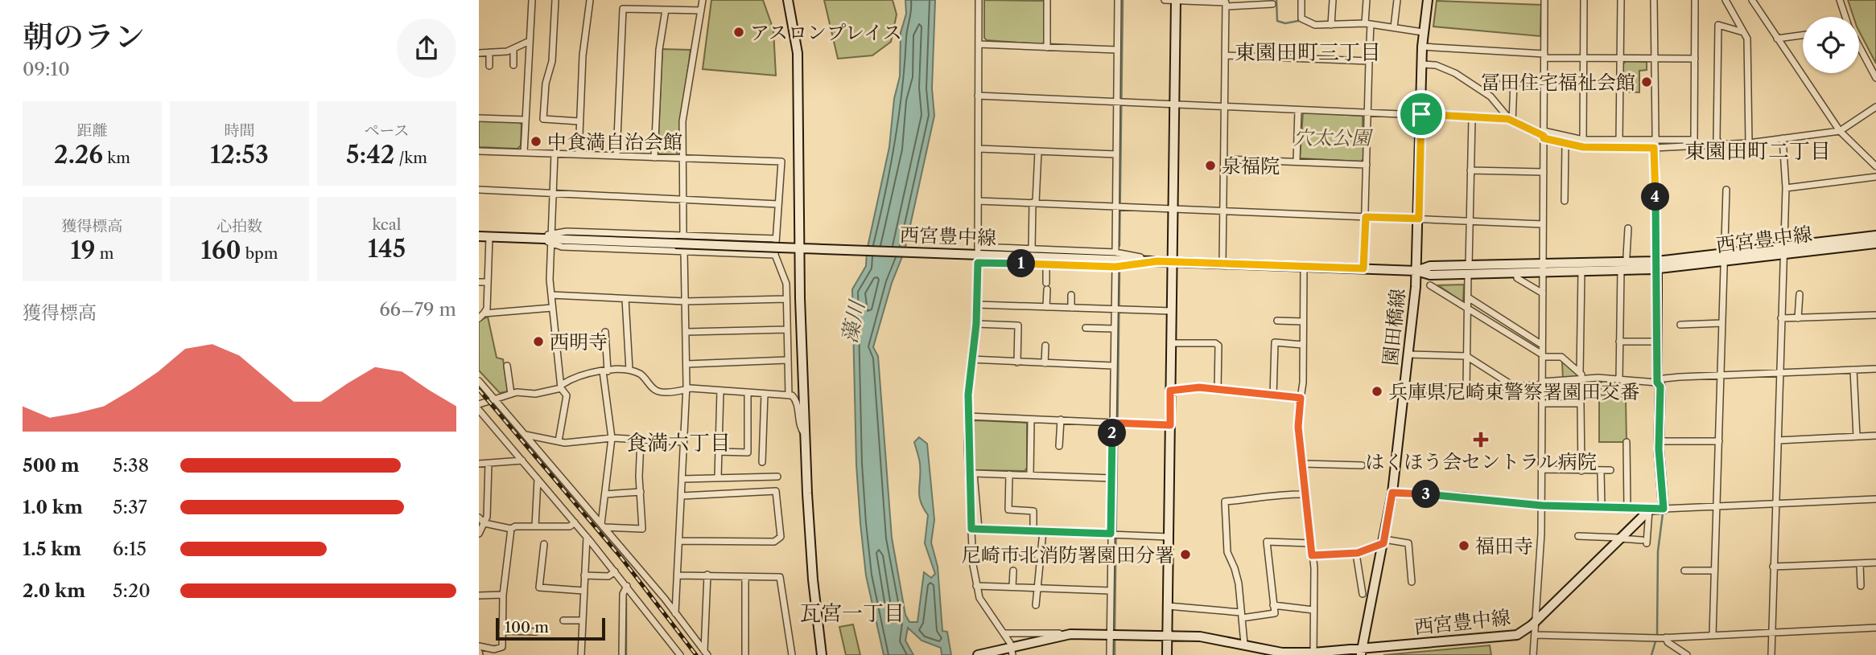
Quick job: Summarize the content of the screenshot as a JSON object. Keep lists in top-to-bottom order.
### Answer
{
  "streets": {
    "main road": ["西宮豊中線", "園田橋線"]
  },
  "crossings": [
    ["西宮豊中線", "園田橋線"]
  ],
  "districts": [
    "東園田町三丁目",
    "東園田町二丁目",
    "食満六丁目",
    "瓦宮一丁目"
  ],
  "water": ["藻川"],
  "parks": ["穴太公園"],
  "places": {
    "other": [
      "アスロンプレイス",
      "冨田住宅福祉会館",
      "中食満自治会館",
      "泉福院",
      "西明寺",
      "兵庫県尼崎東警察署園田交番",
      "福田寺",
      "尼崎市北消防署園田分署"
    ],
    "health": ["はくほう会セントラル病院"]
  },
  "scale_bar": "100 m",
  "page": {
    "heading": ["朝のラン", "09:10"],
    "stats": [
      ["距離", "2.26 km"],
      ["時間", "12:53"],
      ["ペース", "5:42 /km"],
      ["獲得標高", "19 m"],
      ["心拍数", "160 bpm"],
      ["kcal", "145"]
    ],
    "pins": [
      "4",
      "1",
      "2",
      "3"
    ],
    "chart": ["獲得標高", "66–79 m"],
    "list": [
      {
        "name": "500 m",
        "note": "5:38"
      },
      {
        "name": "1.0 km",
        "note": "5:37"
      },
      {
        "name": "1.5 km",
        "note": "6:15"
      },
      {
        "name": "2.0 km",
        "note": "5:20"
      }
    ],
    "scale": "100 m"
  }
}
